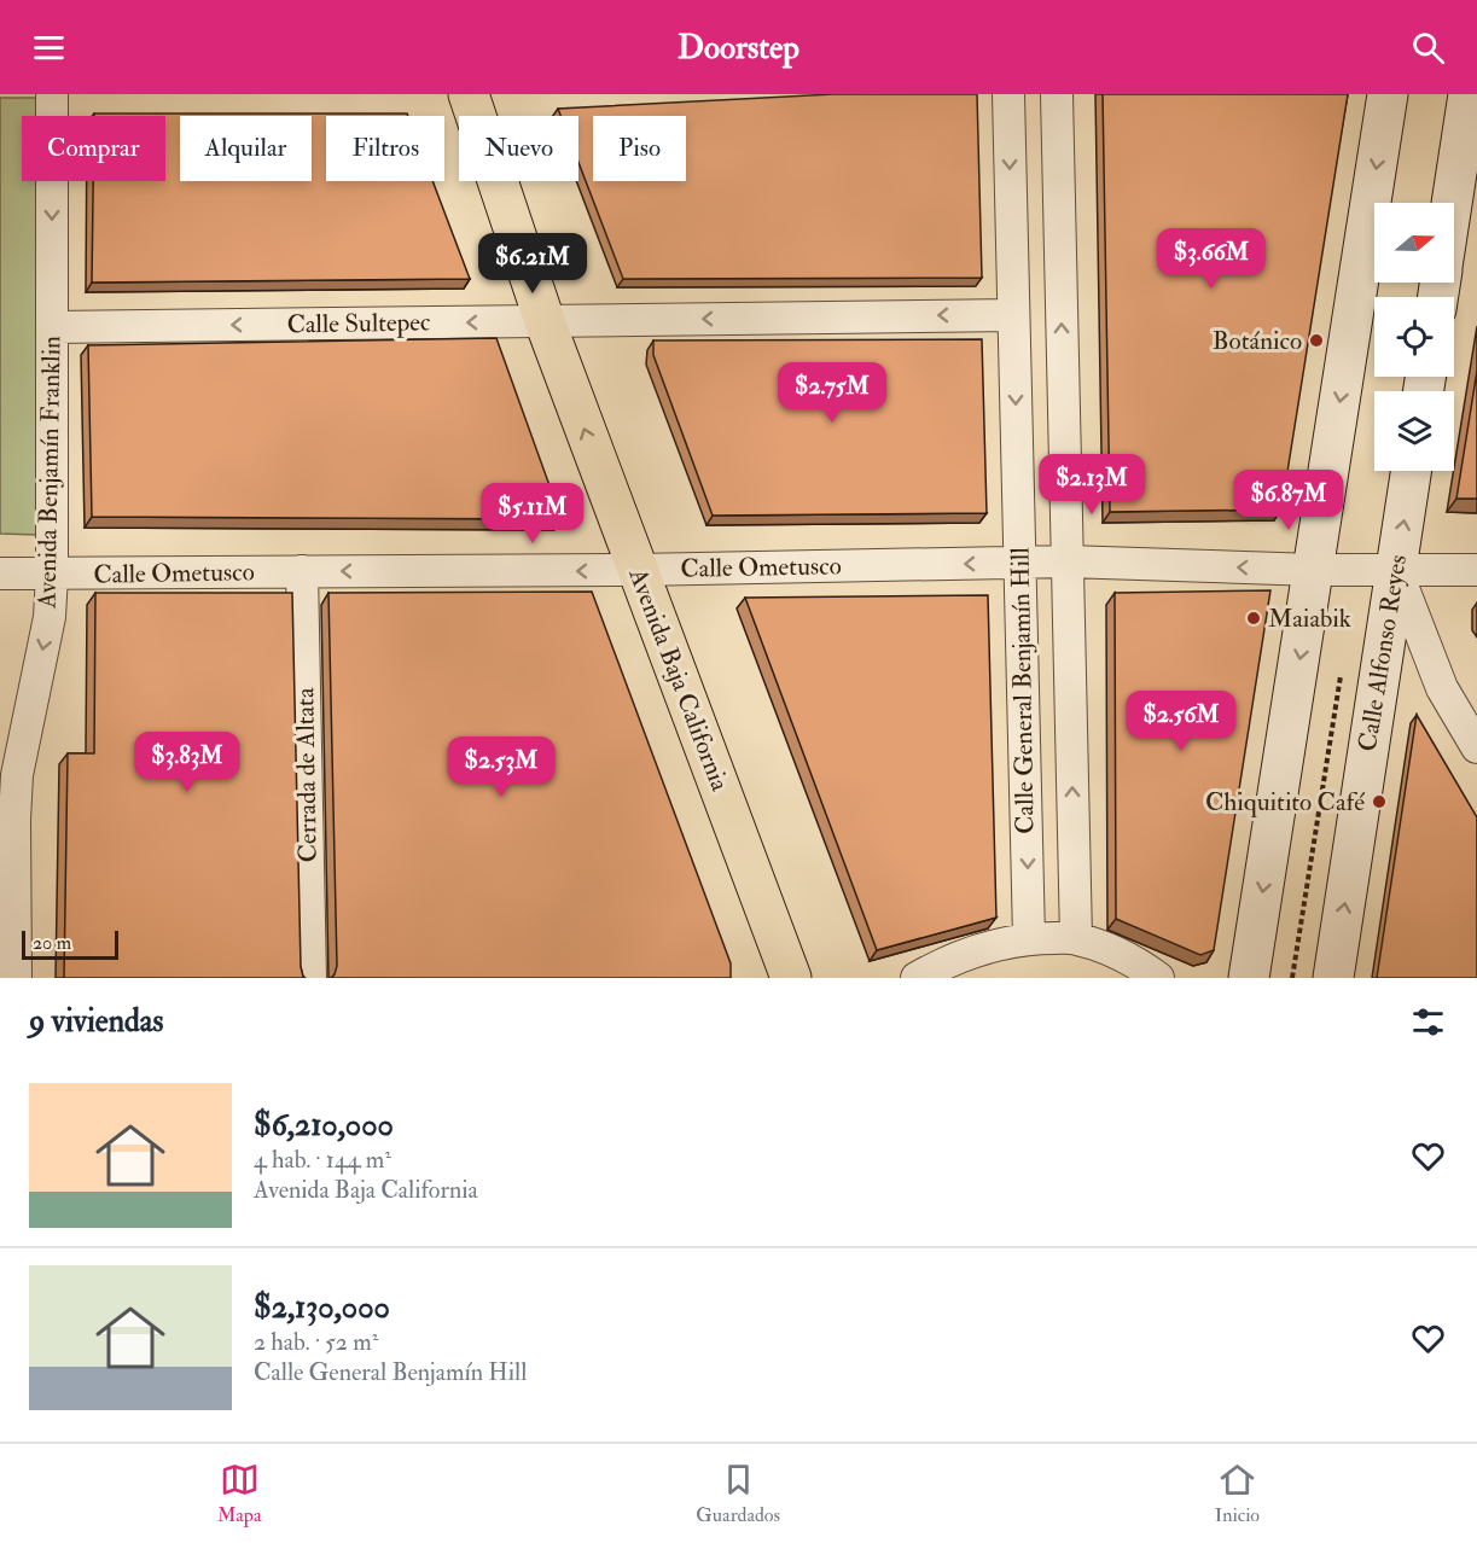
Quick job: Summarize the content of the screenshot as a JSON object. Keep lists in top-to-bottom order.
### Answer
{
  "streets": {
    "main road": ["Calle Alfonso Reyes", "Avenida Baja California"],
    "street": [
      "Calle Sultepec",
      "Avenida Benjamín Franklin",
      "Calle Ometusco",
      "Calle General Benjamín Hill",
      "Cerrada de Altata"
    ]
  },
  "crossings": [
    ["Calle Sultepec", "Avenida Benjamín Franklin"],
    ["Calle Sultepec", "Avenida Baja California"],
    ["Calle Sultepec", "Calle General Benjamín Hill"],
    ["Avenida Benjamín Franklin", "Calle Ometusco"],
    ["Calle Ometusco", "Calle Alfonso Reyes"],
    ["Calle Ometusco", "Avenida Baja California"],
    ["Calle Ometusco", "Calle General Benjamín Hill"],
    ["Calle Ometusco", "Cerrada de Altata"]
  ],
  "one_way": ["Calle Sultepec", "Avenida Benjamín Franklin", "Calle Ometusco"],
  "places": ["Botánico", "Maiabik", "Chiquitito Café"],
  "scale_bar": "20 m",
  "north": "right",
  "page": {
    "header": "Doorstep",
    "chip": [
      "Comprar",
      "Alquilar",
      "Filtros",
      "Nuevo",
      "Piso"
    ],
    "price": [
      "$3.66M",
      "$6.21M",
      "$2.75M",
      "$2.13M",
      "$6.87M",
      "$5.11M",
      "$2.56M",
      "$3.83M",
      "$2.53M"
    ],
    "scale": "20 m",
    "heading": "9 viviendas",
    "list": [
      {
        "name": "$6,210,000",
        "note": "4 hab. · 144 m² · Avenida Baja California"
      },
      {
        "name": "$2,130,000",
        "note": "2 hab. · 52 m² · Calle General Benjamín Hill"
      }
    ],
    "tabs": ["Mapa", "Guardados", "Inicio"]
  }
}
